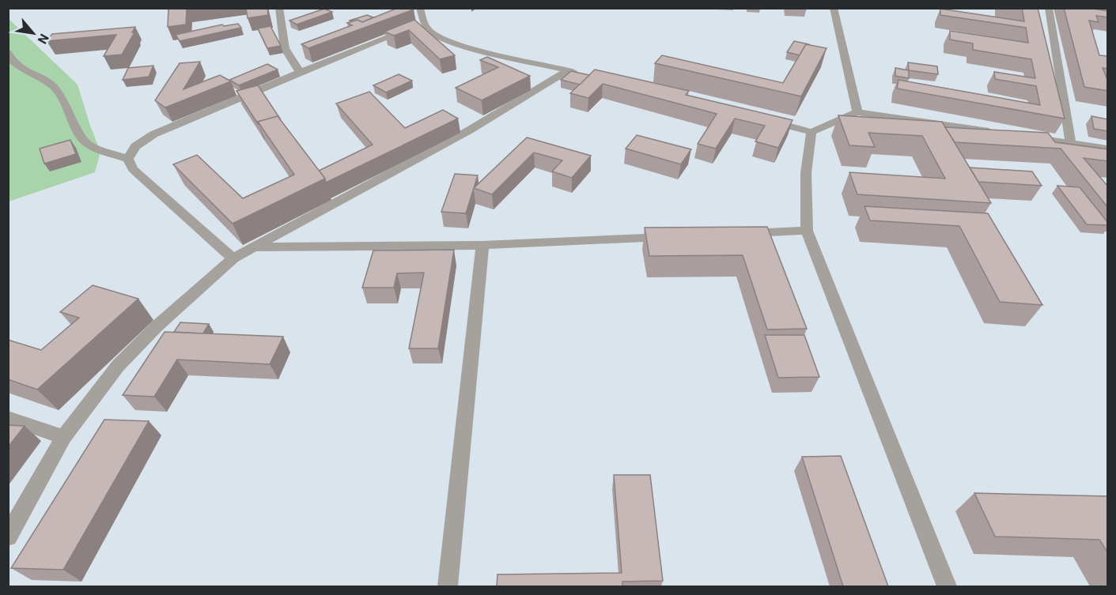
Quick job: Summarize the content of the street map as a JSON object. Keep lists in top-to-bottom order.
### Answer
{
  "north": "bottom right"
}
